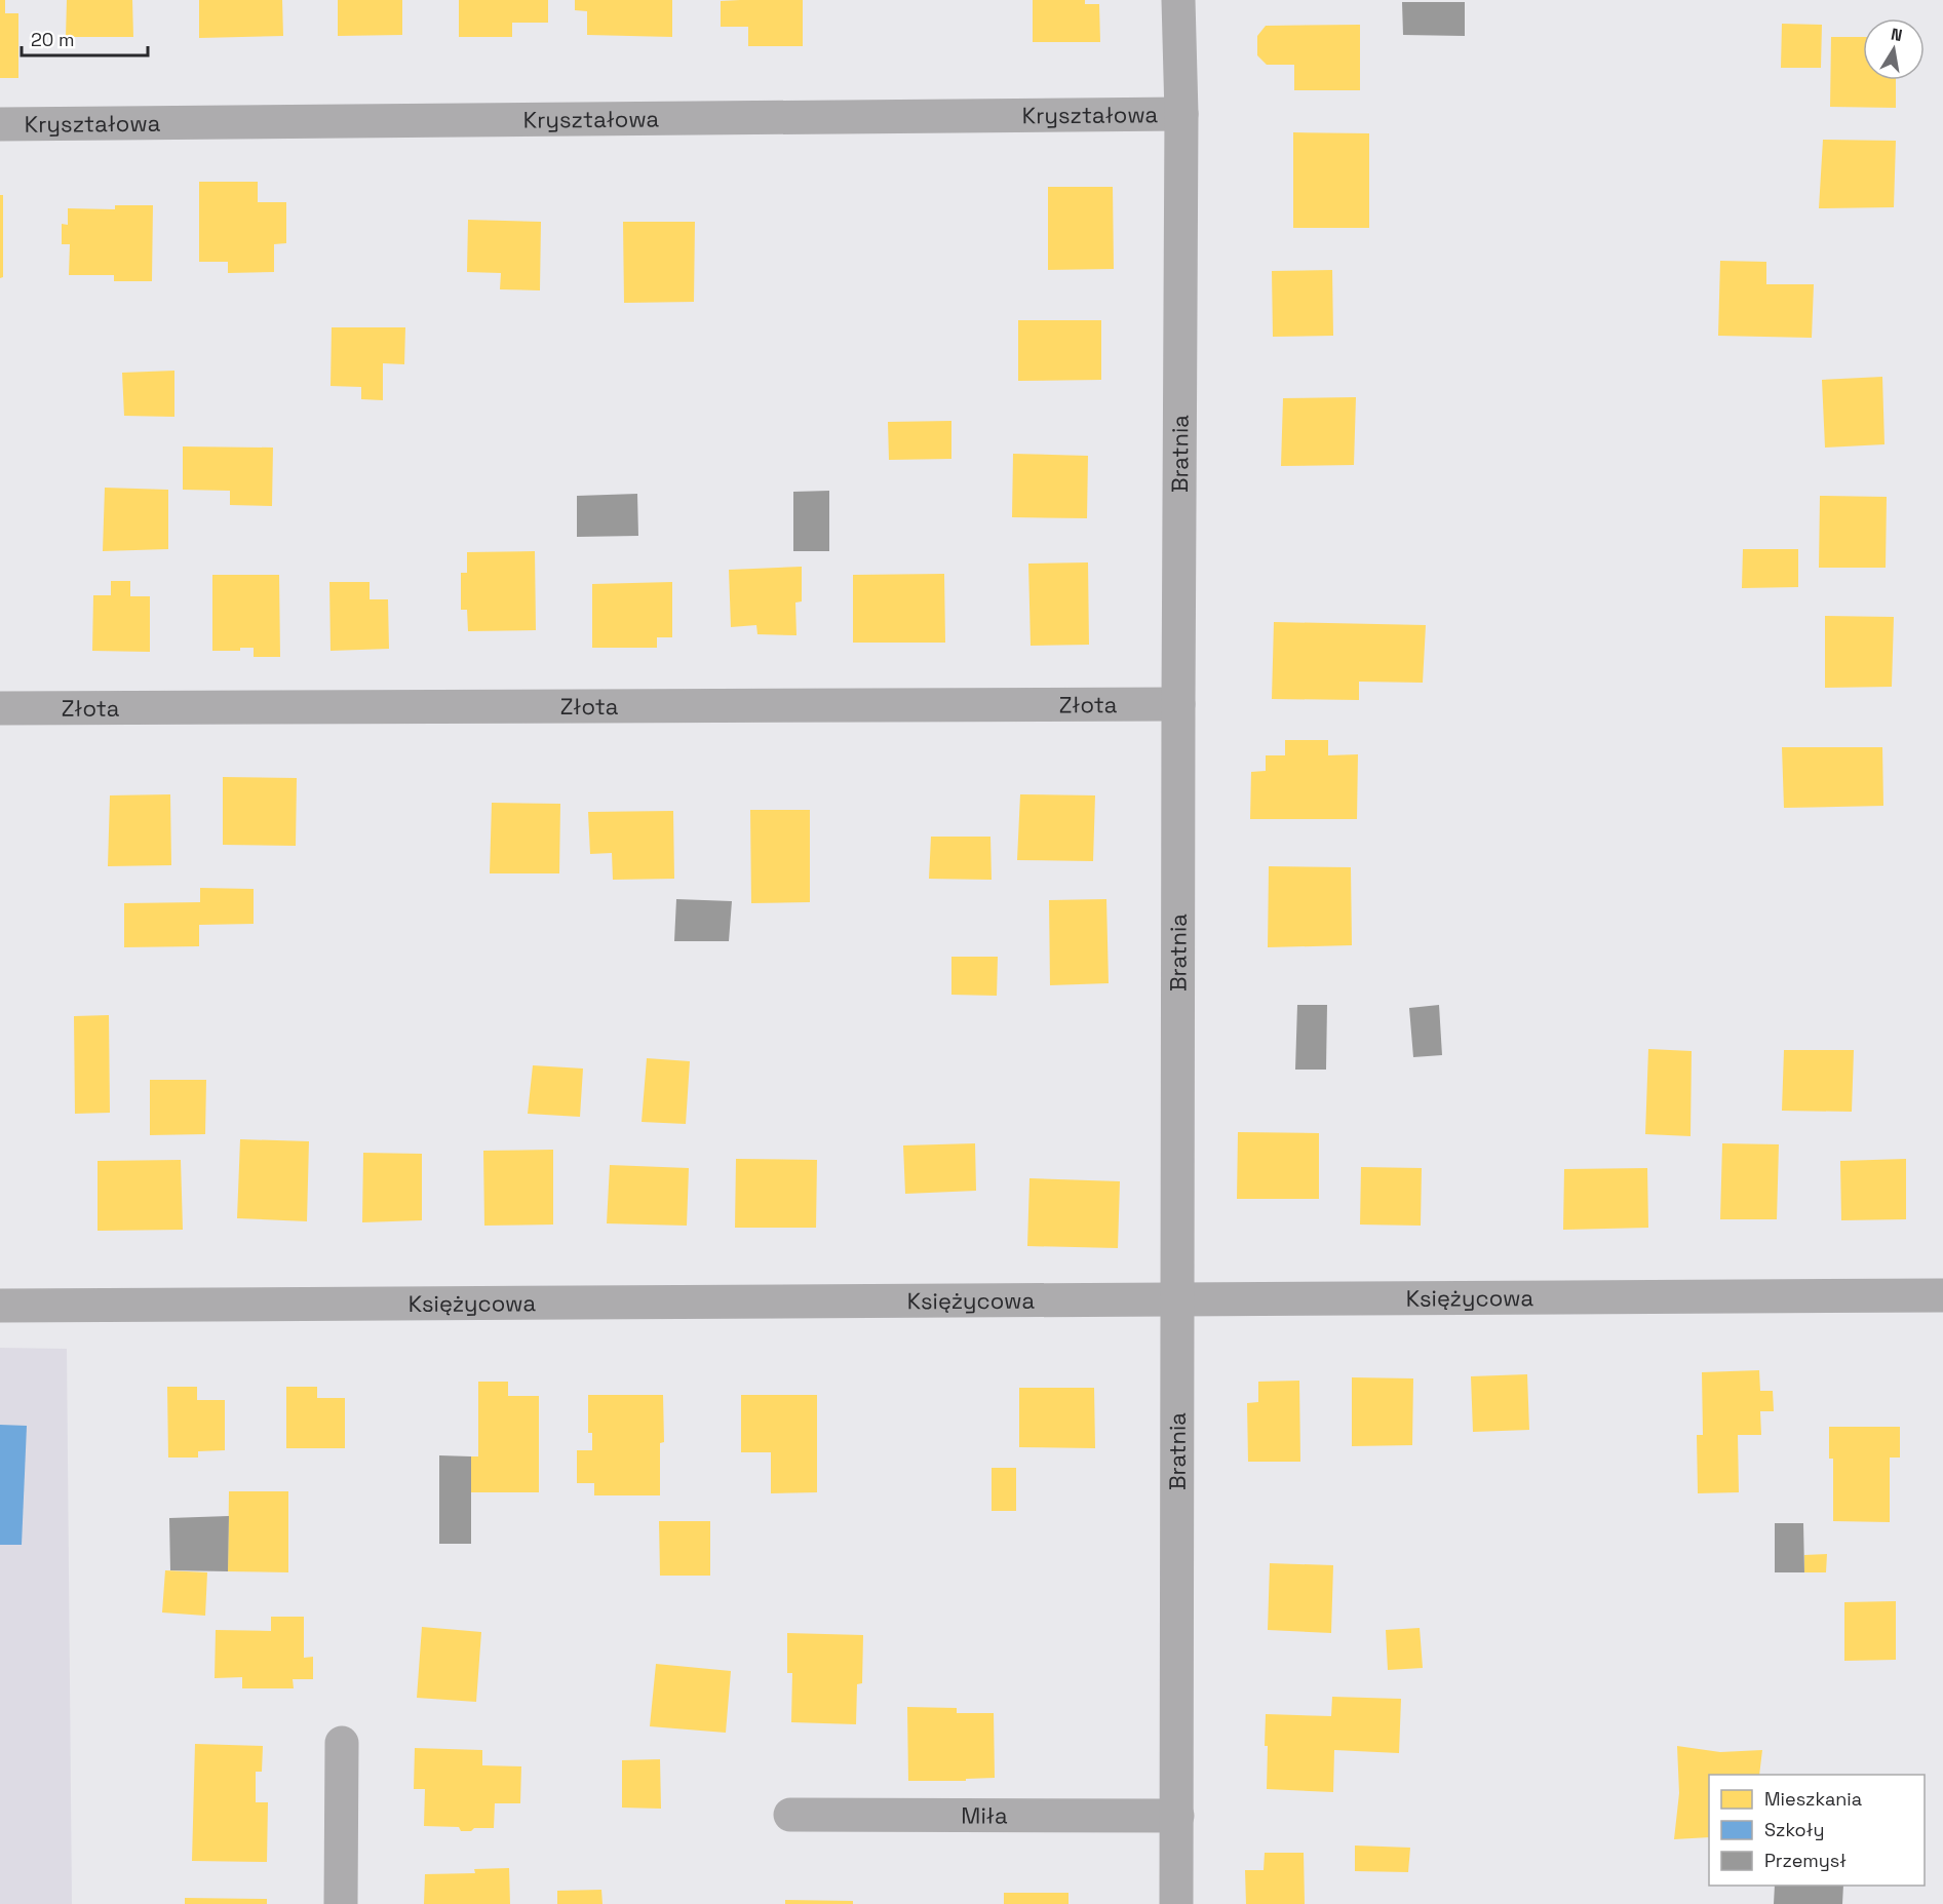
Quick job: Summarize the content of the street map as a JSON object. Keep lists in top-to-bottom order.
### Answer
{
  "streets": {
    "street": [
      "Kryształowa",
      "Bratnia",
      "Złota",
      "Księżycowa",
      "Miła"
    ]
  },
  "crossings": [
    ["Kryształowa", "Bratnia"],
    ["Bratnia", "Złota"],
    ["Bratnia", "Księżycowa"],
    ["Bratnia", "Miła"]
  ],
  "legend": ["Mieszkania", "Szkoły", "Przemysł"],
  "scale_bar": "20 m",
  "north": "top"
}
